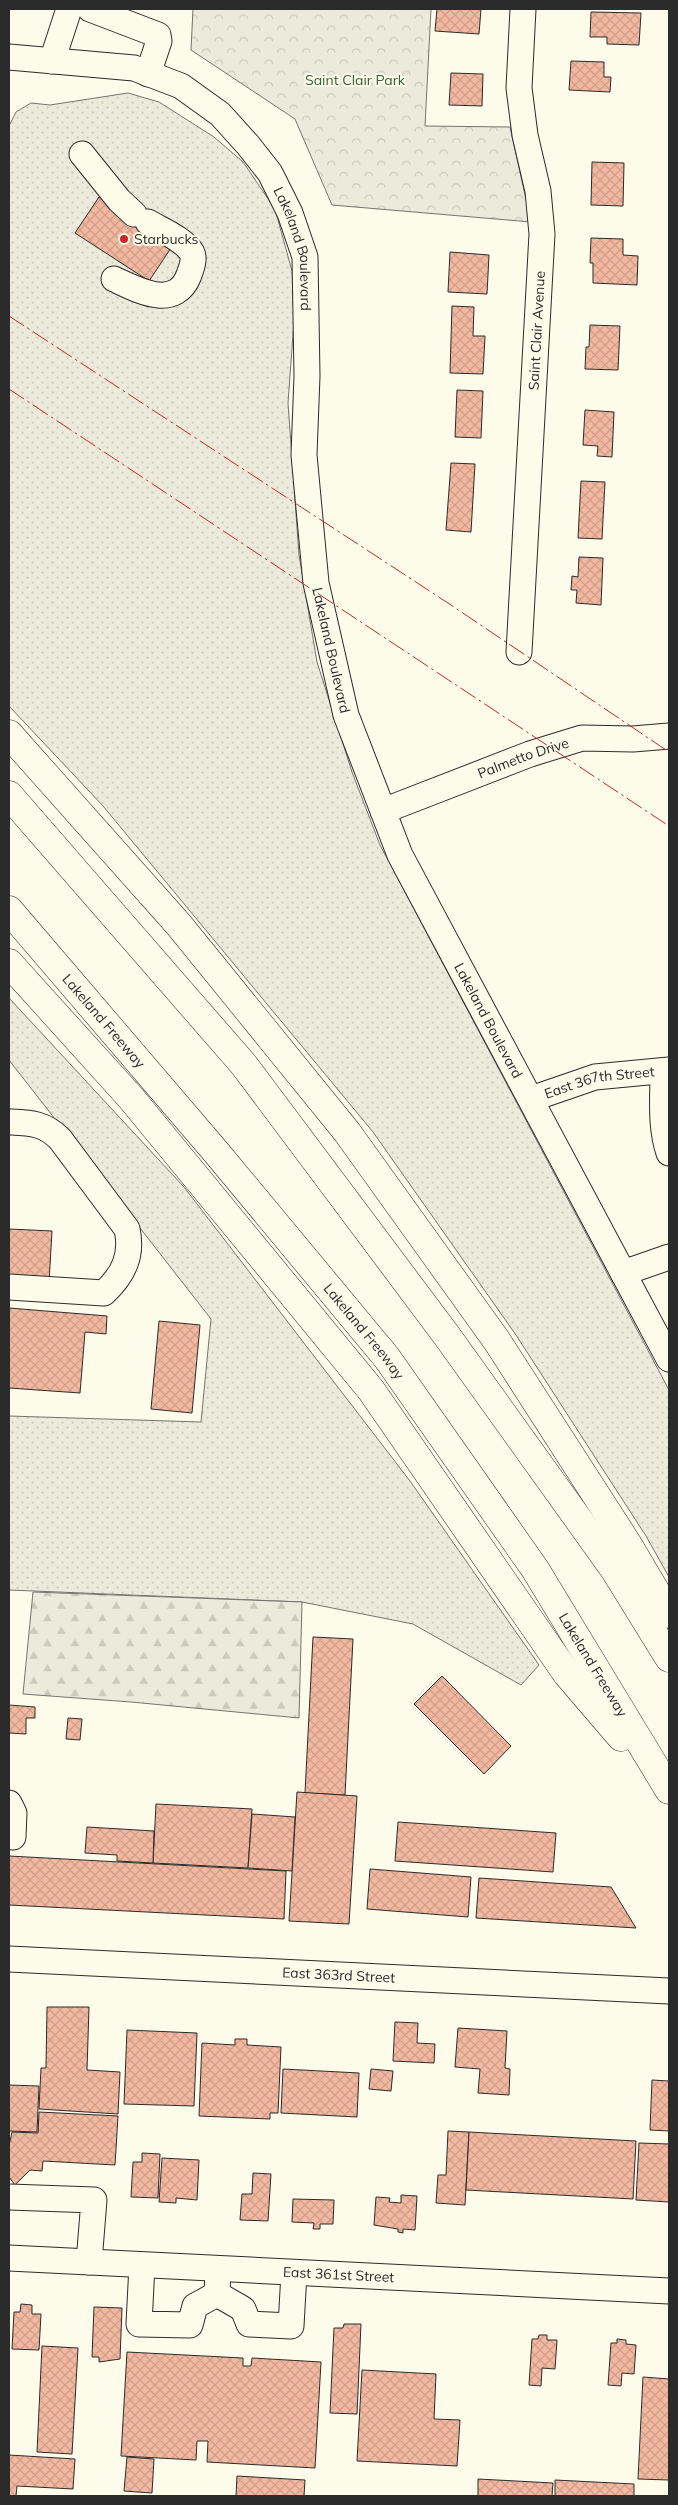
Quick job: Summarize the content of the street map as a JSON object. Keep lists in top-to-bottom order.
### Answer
{
  "streets": {
    "highway": ["Lakeland Freeway"],
    "street": [
      "Lakeland Boulevard",
      "Saint Clair Avenue",
      "Palmetto Drive",
      "East 367th Street",
      "East 363rd Street",
      "East 361st Street"
    ]
  },
  "crossings": [
    ["Lakeland Boulevard", "Palmetto Drive"],
    ["Lakeland Boulevard", "East 367th Street"]
  ],
  "parks": ["Saint Clair Park"],
  "places": ["Starbucks"]
}
